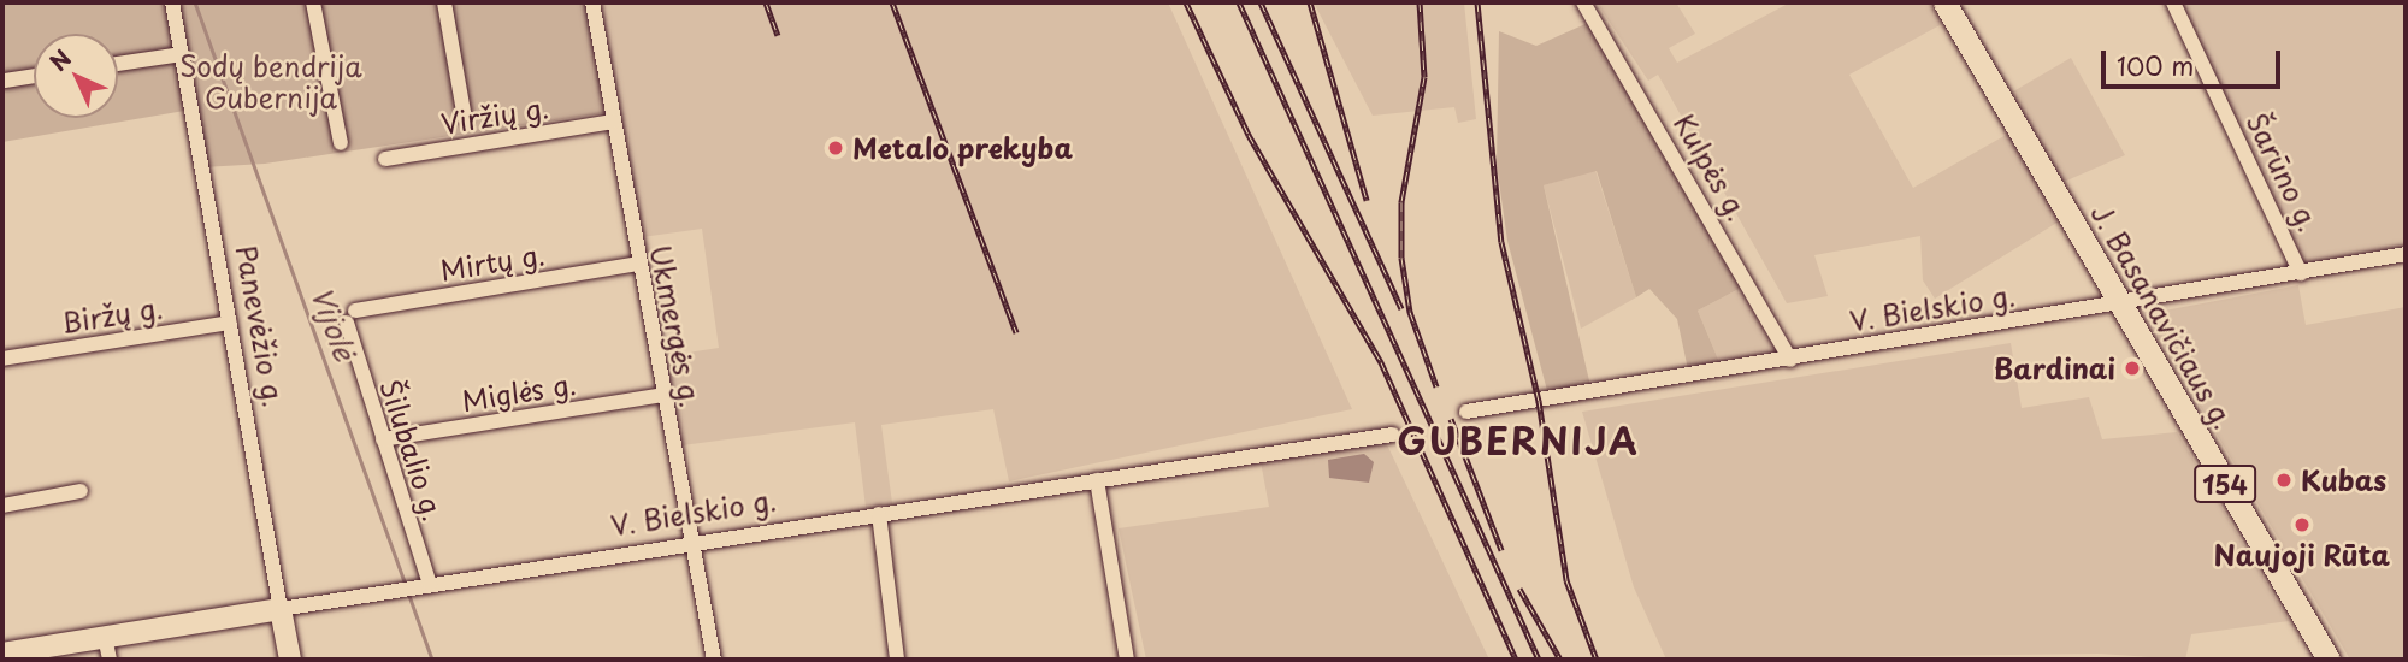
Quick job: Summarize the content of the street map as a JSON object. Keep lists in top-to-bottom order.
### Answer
{
  "streets": {
    "main road": ["J. Basanavičiaus g.", "154"],
    "street": [
      "Viržių g.",
      "Kulpės g.",
      "Šarūno g.",
      "Mirtų g.",
      "V. Bielskio g.",
      "Biržų g.",
      "Panevėžio g.",
      "Ukmergės g.",
      "Miglės g.",
      "Šilubalio g."
    ]
  },
  "crossings": [
    ["Viržių g.", "Ukmergės g."],
    ["Kulpės g.", "V. Bielskio g."],
    ["Šarūno g.", "V. Bielskio g."],
    ["Mirtų g.", "Ukmergės g."],
    ["Mirtų g.", "Šilubalio g."],
    ["V. Bielskio g.", "J. Basanavičiaus g."],
    ["V. Bielskio g.", "Panevėžio g."],
    ["V. Bielskio g.", "Ukmergės g."],
    ["V. Bielskio g.", "Šilubalio g."],
    ["Biržų g.", "Panevėžio g."],
    ["Ukmergės g.", "Miglės g."],
    ["Miglės g.", "Šilubalio g."]
  ],
  "districts": ["GUBERNIJA"],
  "water": ["Vijolė"],
  "parks": ["Sodų bendrija Gubernija"],
  "places": [
    "Metalo prekyba",
    "Bardinai",
    "Kubas",
    "Naujoji Rūta"
  ],
  "scale_bar": "100 m",
  "north": "top left"
}
